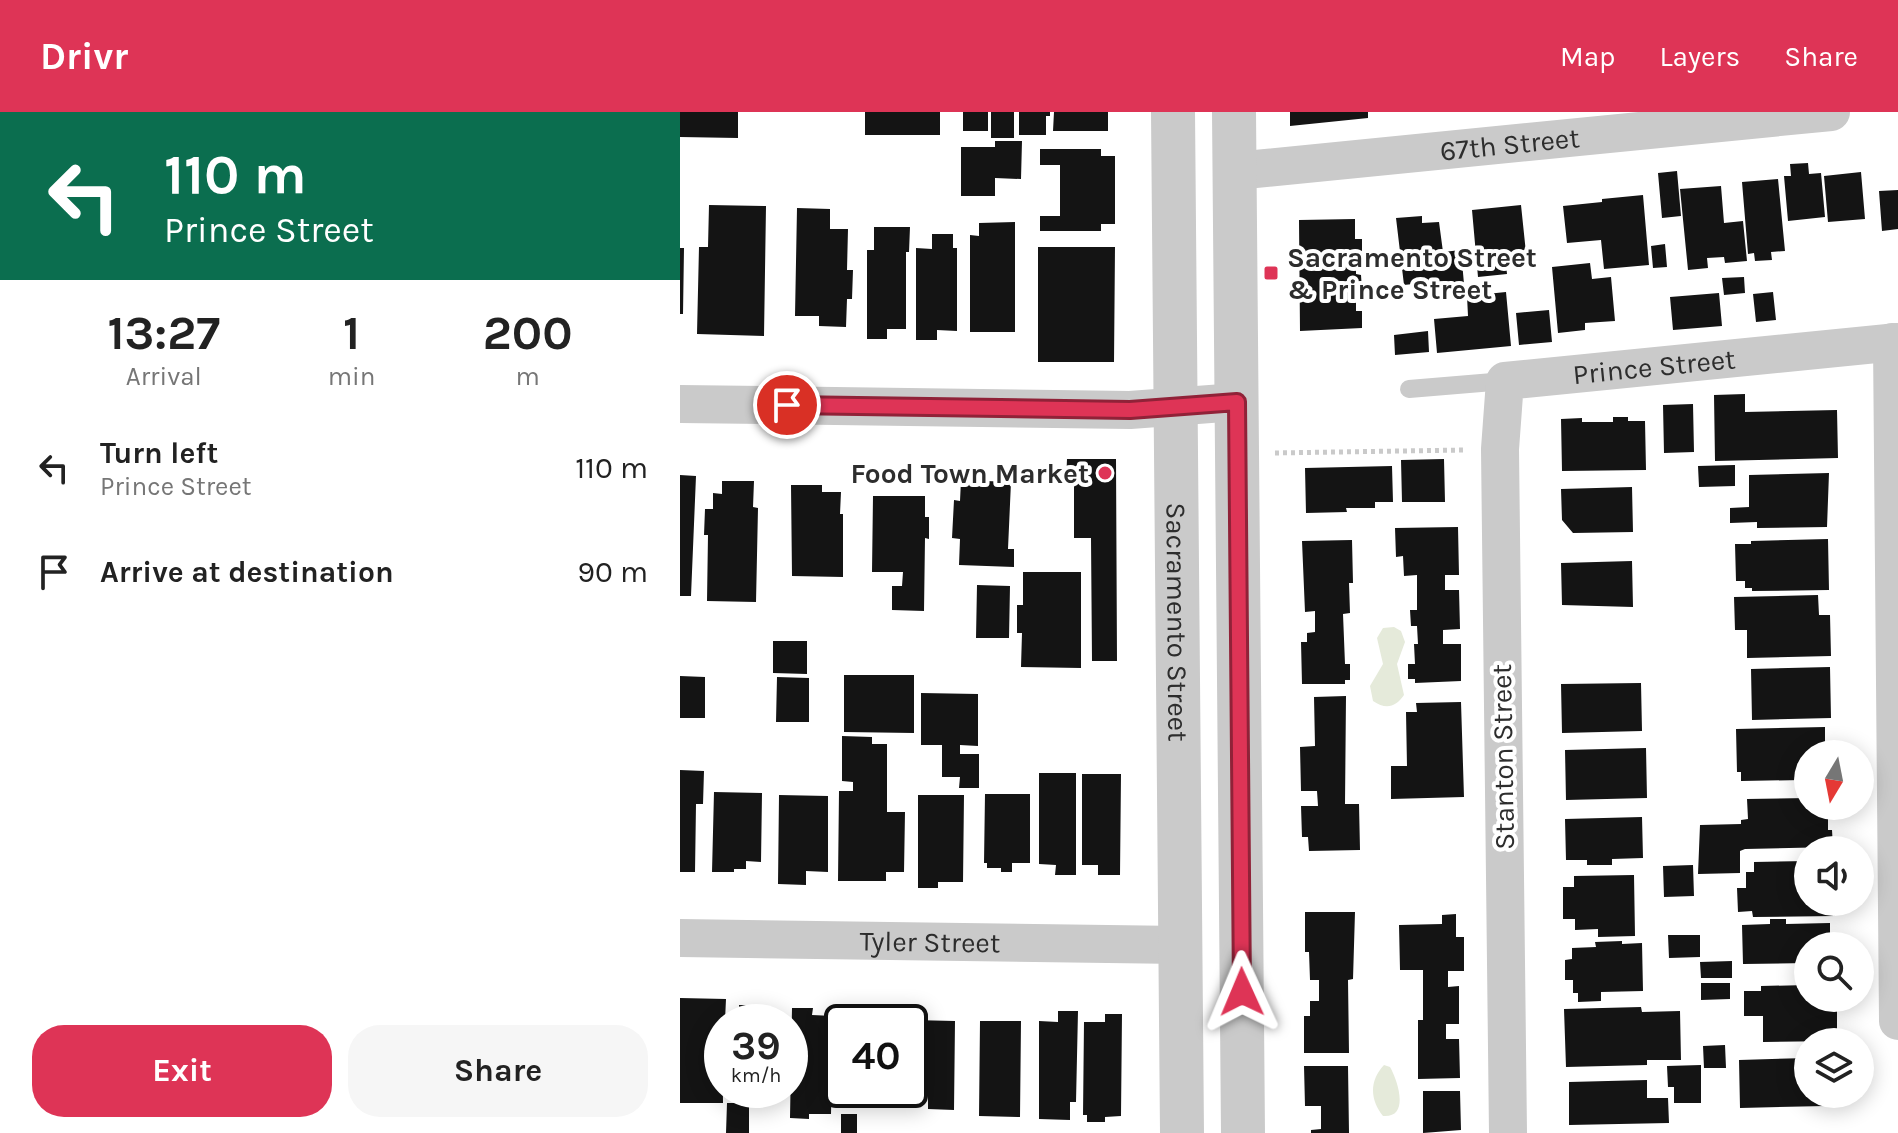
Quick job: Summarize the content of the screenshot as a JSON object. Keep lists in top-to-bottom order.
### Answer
{
  "streets": {
    "street": [
      "67th Street",
      "Prince Street",
      "Sacramento Street",
      "Stanton Street",
      "Tyler Street"
    ]
  },
  "crossings": [
    ["Prince Street", "Stanton Street"],
    ["Sacramento Street", "Tyler Street"]
  ],
  "places": {
    "transit": ["Sacramento Street & Prince Street"],
    "other": ["Food Town Market"]
  },
  "north": "bottom",
  "page": {
    "header": "Drivr",
    "nav": ["Map", "Layers", "Share"],
    "turn": ["110 m", "Prince Street"],
    "eta": [
      "13:27",
      "Arrival",
      "1",
      "min",
      "200",
      "m"
    ],
    "list": [
      {
        "name": "Turn left",
        "note": "Prince Street",
        "value": "110 m"
      },
      {
        "name": "Arrive at destination",
        "value": "90 m"
      }
    ],
    "speed": "39 km/h",
    "limit": "40",
    "buttons": ["Exit", "Share"]
  }
}
